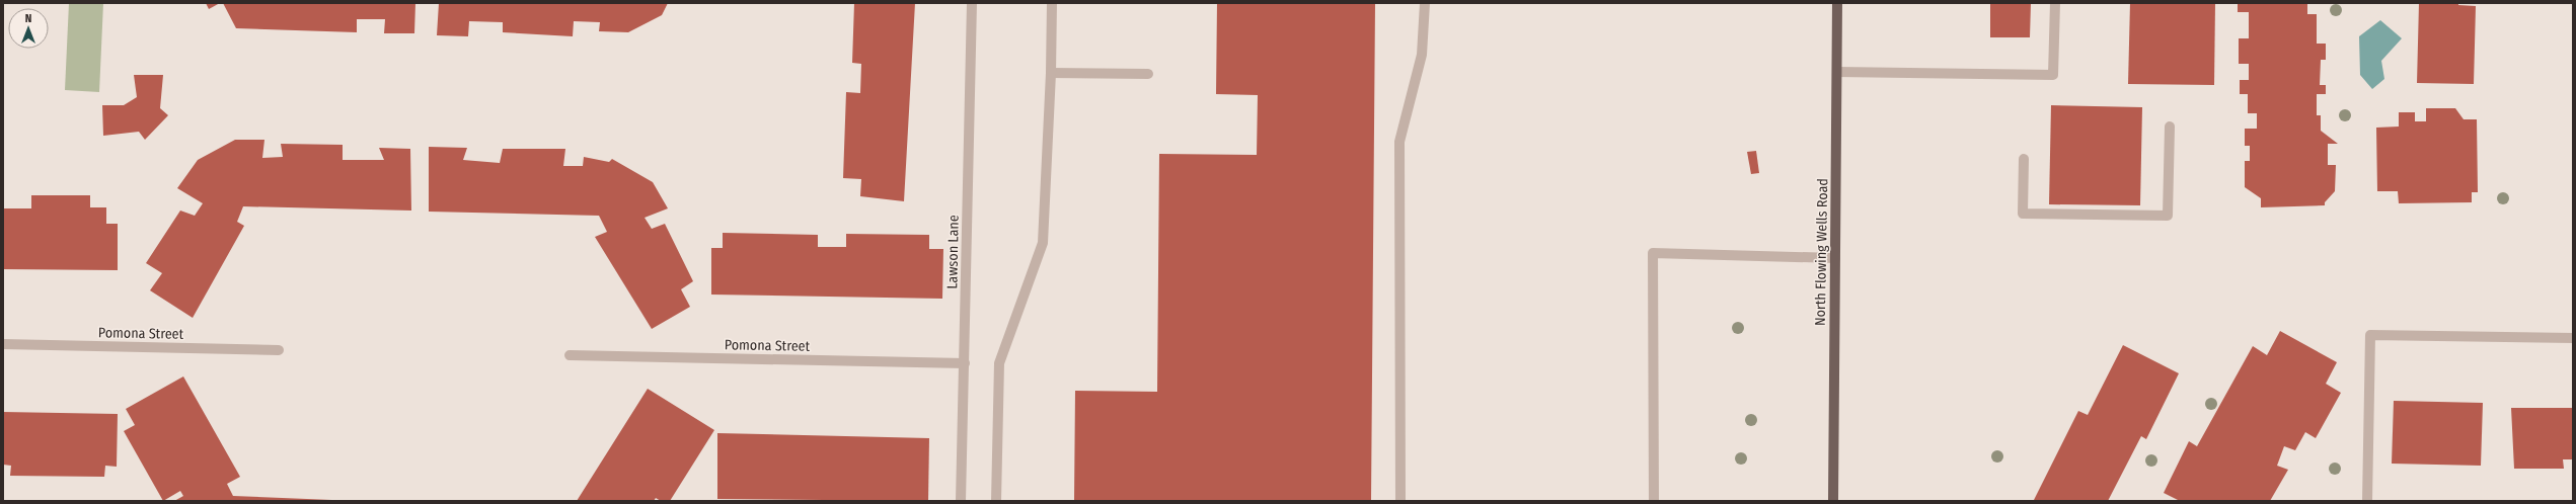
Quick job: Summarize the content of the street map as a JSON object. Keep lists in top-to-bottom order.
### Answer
{
  "streets": {
    "main road": ["North Flowing Wells Road"],
    "street": ["Lawson Lane", "Pomona Street"]
  },
  "crossings": [
    ["Lawson Lane", "Pomona Street"]
  ],
  "north": "top"
}
